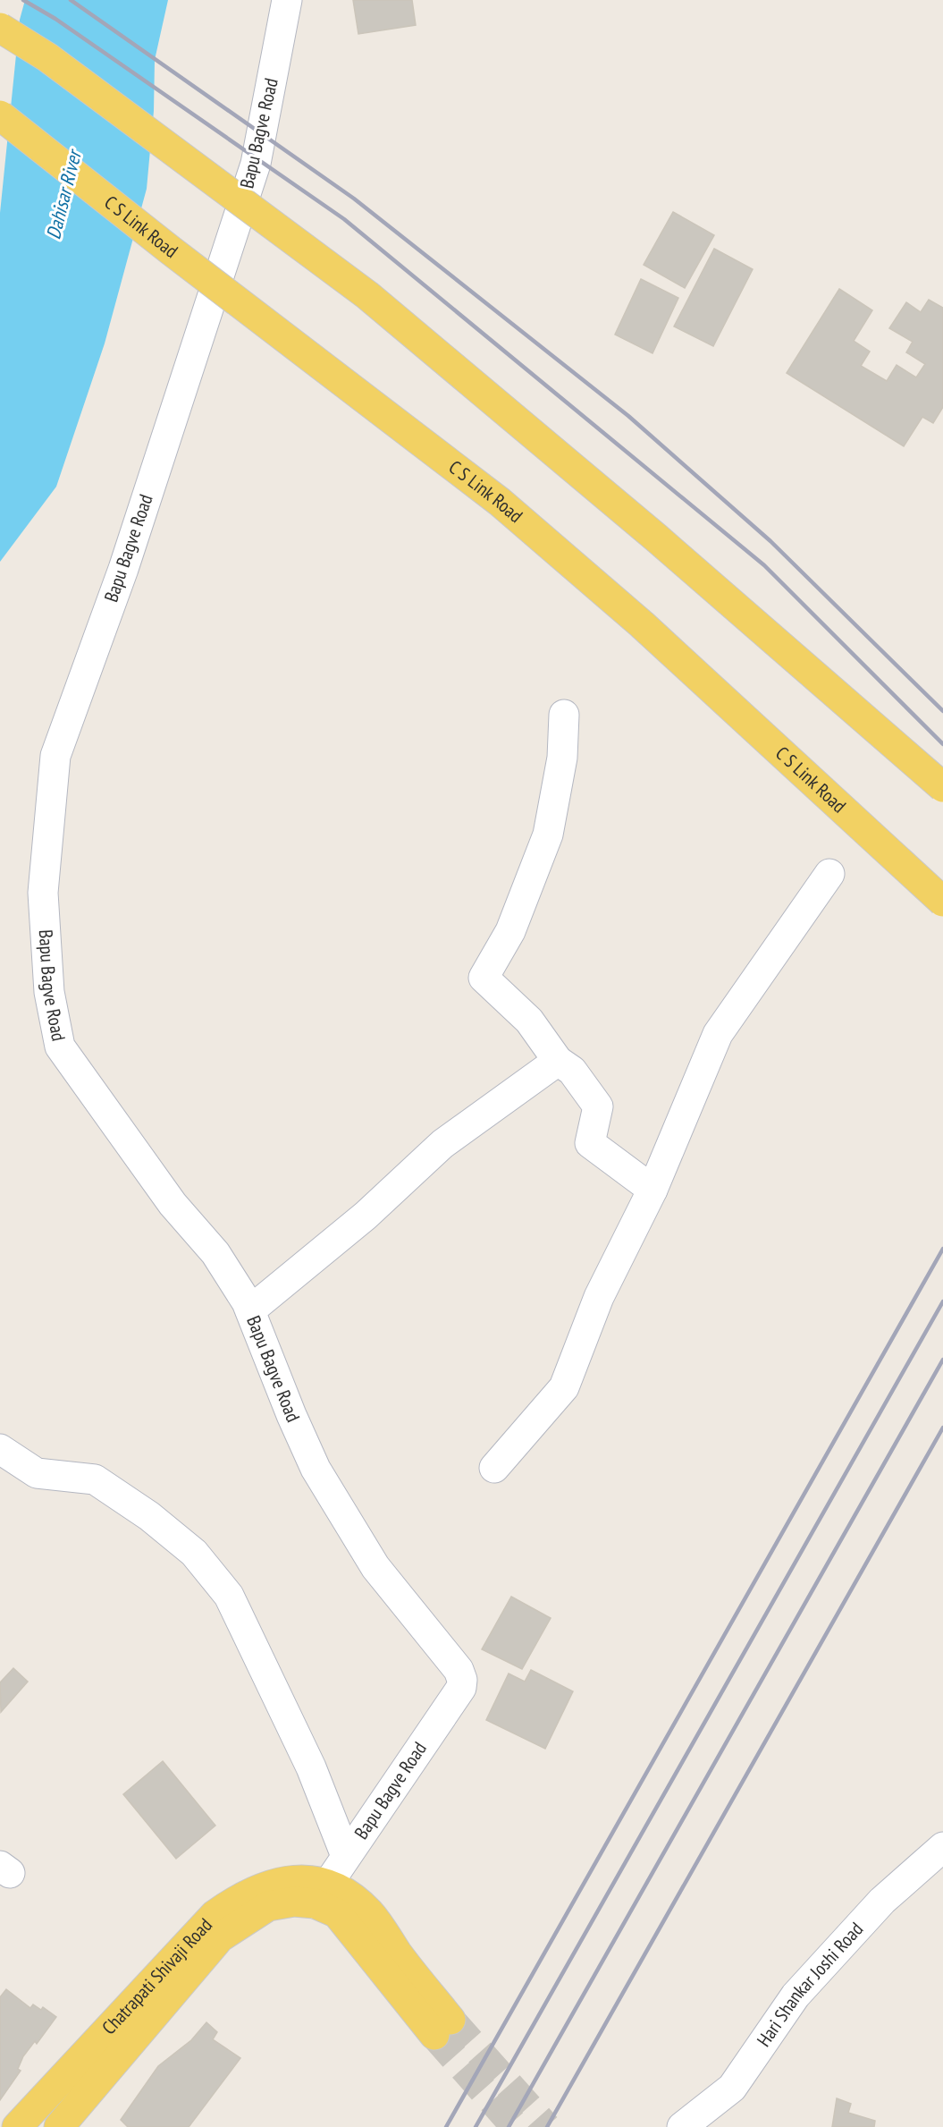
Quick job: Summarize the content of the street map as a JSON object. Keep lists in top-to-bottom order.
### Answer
{
  "streets": {
    "main road": ["C S Link Road", "Chatrapati Shivaji Road"],
    "street": ["Bapu Bagve Road", "Hari Shankar Joshi Road"]
  },
  "crossings": [
    ["Bapu Bagve Road", "Chatrapati Shivaji Road"]
  ],
  "water": ["Dahisar River"]
}
